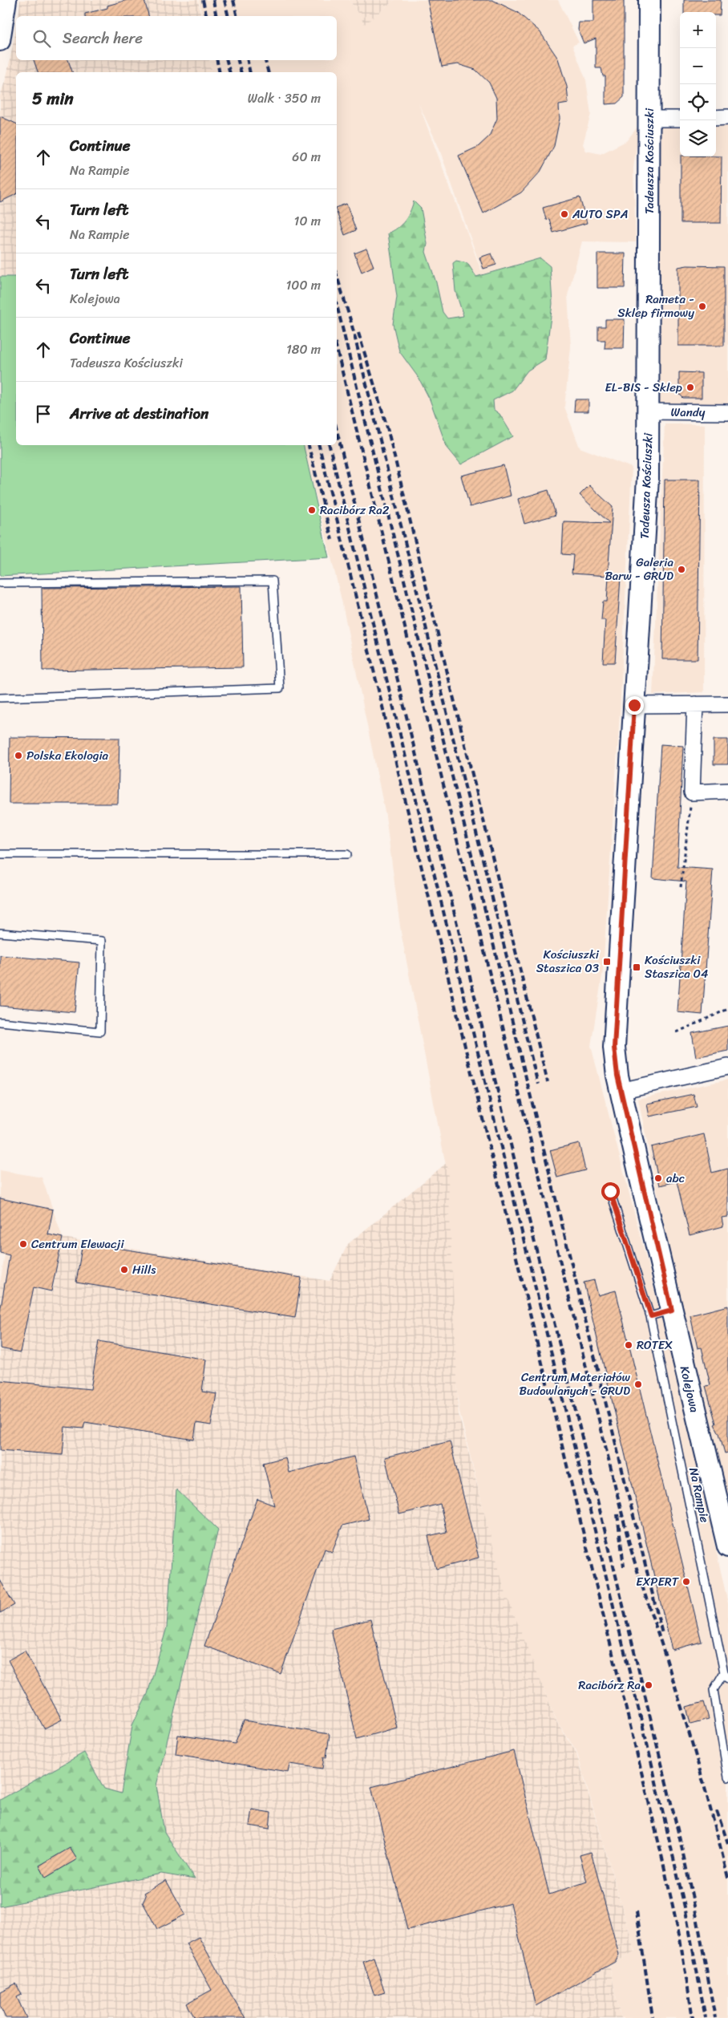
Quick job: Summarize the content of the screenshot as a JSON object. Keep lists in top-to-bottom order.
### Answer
{
  "streets": {
    "main road": ["Tadeusza Kościuszki", "Kolejowa"],
    "street": ["Wandy"],
    "lane": ["Na Rampie"]
  },
  "crossings": [
    ["Tadeusza Kościuszki", "Wandy"],
    ["Tadeusza Kościuszki", "Kolejowa"]
  ],
  "places": {
    "other": [
      "AUTO SPA",
      "Rameta - Sklep firmowy",
      "EL-BIS - Sklep",
      "Racibórz Ra2",
      "Galeria Barw - GRUD",
      "Polska Ekologia",
      "abc",
      "Centrum Elewacji",
      "Hills",
      "ROTEX",
      "Centrum Materiałów Budowlanych - GRUD",
      "EXPERT",
      "Racibórz Ra"
    ],
    "transit": ["Kościuszki Staszica 03", "Kościuszki Staszica 04"]
  },
  "page": {
    "map_buttons": ["+", "−"],
    "search": "Search here",
    "heading": ["5 min", "Walk · 350 m"],
    "list": [
      ["Continue", "Na Rampie", "60 m"],
      ["Turn left", "Na Rampie", "10 m"],
      ["Turn left", "Kolejowa", "100 m"],
      ["Continue", "Tadeusza Kościuszki", "180 m"],
      "Arrive at destination"
    ]
  }
}
